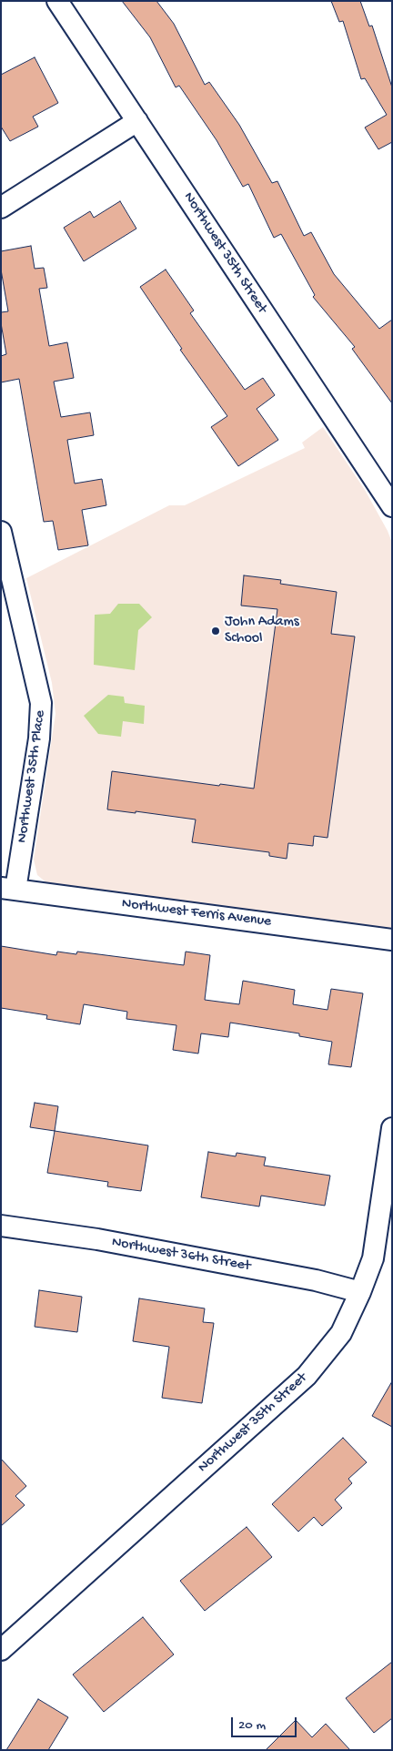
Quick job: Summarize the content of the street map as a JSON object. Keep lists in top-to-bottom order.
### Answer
{
  "streets": {
    "street": [
      "Northwest 35th Street",
      "Northwest 35th Place",
      "Northwest Ferris Avenue",
      "Northwest 36th Street"
    ]
  },
  "crossings": [
    ["Northwest 35th Street", "Northwest 36th Street"],
    ["Northwest 35th Place", "Northwest Ferris Avenue"]
  ],
  "places": ["John Adams School"],
  "scale_bar": "20 m"
}
